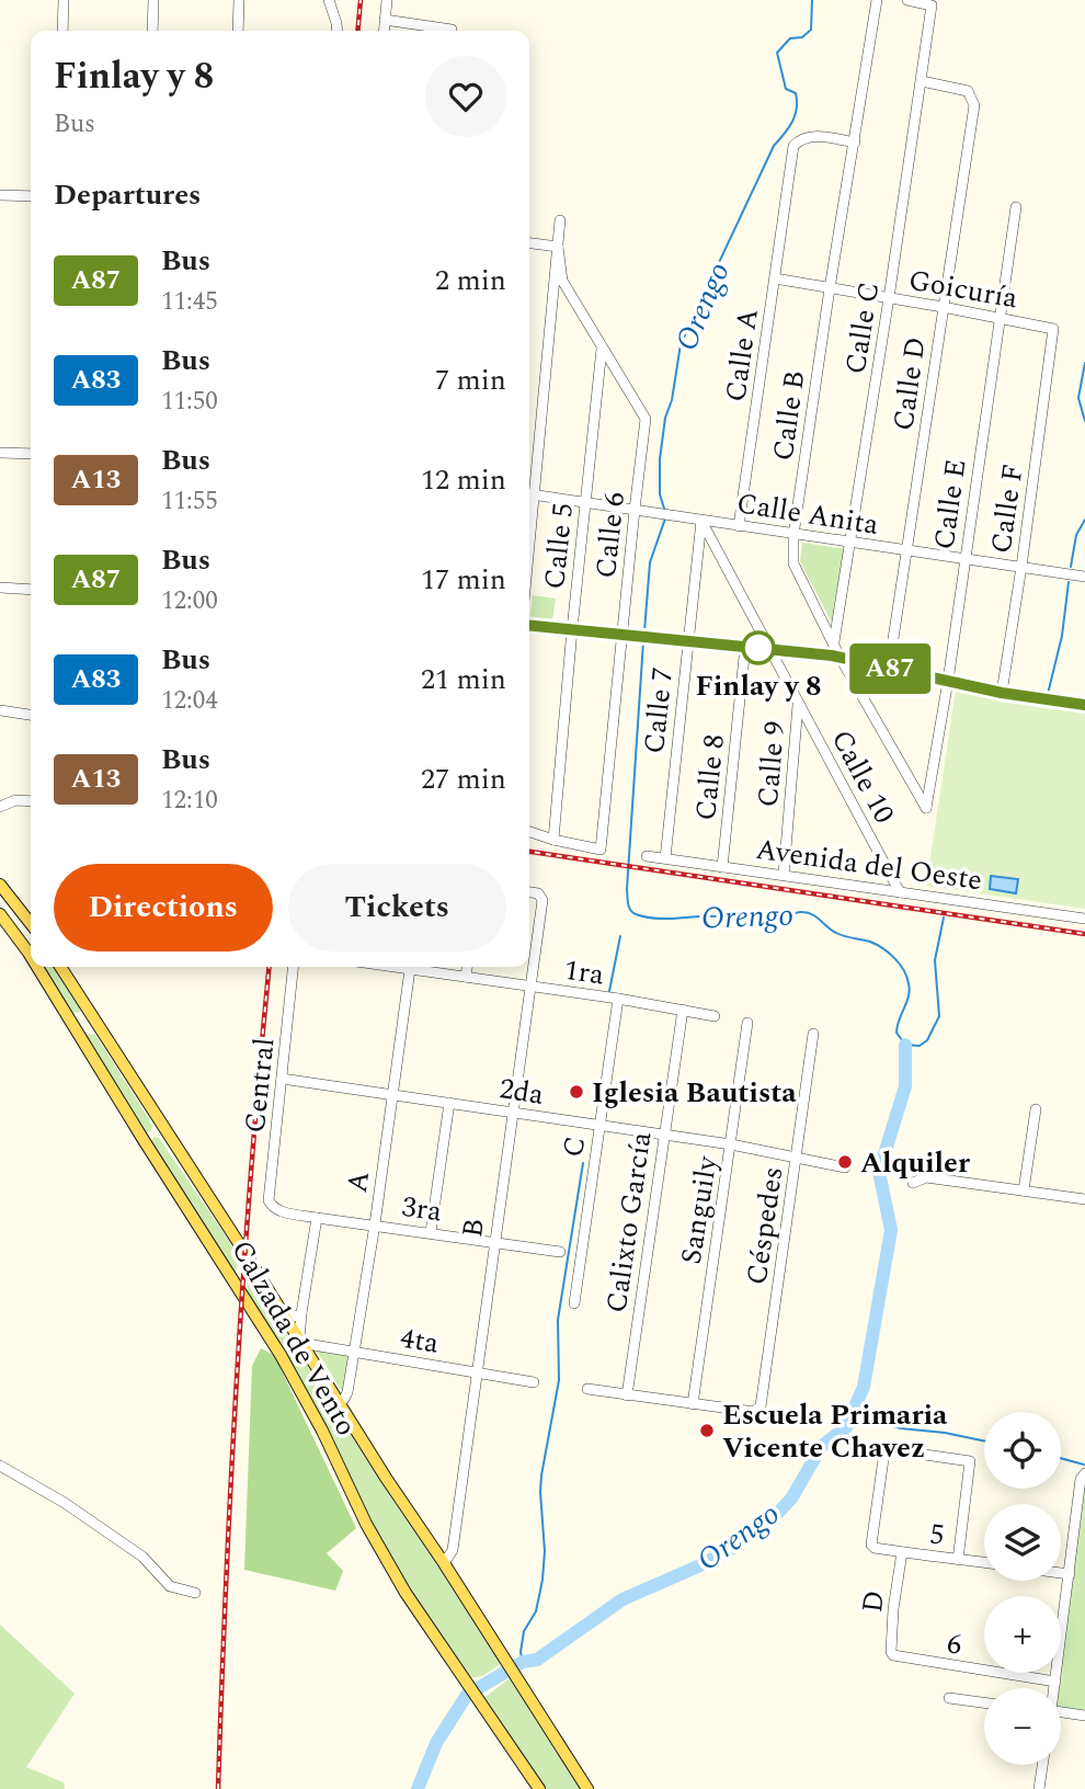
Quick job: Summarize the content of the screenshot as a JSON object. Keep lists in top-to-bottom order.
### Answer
{
  "streets": {
    "main road": ["Calzada de Vento"],
    "street": [
      "Goicuría",
      "Calle C",
      "Calle A",
      "Calle D",
      "Calle B",
      "Calle E",
      "Calle F",
      "Calle Anita",
      "Calle 6",
      "Calle 5",
      "Calle 7",
      "Calle 9",
      "Calle 10",
      "Calle 8",
      "Avenida del Oeste",
      "1ra",
      "Central",
      "2da",
      "C",
      "A",
      "3ra",
      "Sanguily",
      "Calixto García",
      "Céspedes",
      "B",
      "4ta",
      "5",
      "D",
      "6"
    ]
  },
  "crossings": [
    ["Goicuría", "Calle C"],
    ["Goicuría", "Calle A"],
    ["Goicuría", "Calle D"],
    ["Goicuría", "Calle B"],
    ["Goicuría", "Calle E"],
    ["Goicuría", "Calle F"],
    ["Calle C", "Calle D"],
    ["Calle C", "Calle B"],
    ["Calle C", "Calle Anita"],
    ["Calle A", "Calle B"],
    ["Calle A", "Calle Anita"],
    ["Calle D", "Calle Anita"],
    ["Calle B", "Calle E"],
    ["Calle B", "Calle Anita"],
    ["Calle E", "Calle Anita"],
    ["Calle F", "Calle Anita"],
    ["Calle Anita", "Calle 6"],
    ["Calle Anita", "Calle 5"],
    ["Calle Anita", "Calle 7"],
    ["Calle Anita", "Calle 10"],
    ["Calle 6", "Calle 5"],
    ["Calle 7", "Calle 10"],
    ["Calle 7", "Avenida del Oeste"],
    ["Calle 9", "Calle 10"],
    ["Calle 9", "Avenida del Oeste"],
    ["Calle 10", "Avenida del Oeste"],
    ["Calle 8", "Avenida del Oeste"],
    ["1ra", "C"],
    ["1ra", "Calixto García"],
    ["1ra", "B"],
    ["Central", "2da"],
    ["Central", "3ra"],
    ["2da", "C"],
    ["2da", "A"],
    ["2da", "Sanguily"],
    ["2da", "Calixto García"],
    ["2da", "Céspedes"],
    ["2da", "B"],
    ["A", "3ra"],
    ["A", "Calzada de Vento"],
    ["A", "4ta"],
    ["3ra", "B"],
    ["Sanguily", "Céspedes"],
    ["B", "Calzada de Vento"],
    ["B", "4ta"],
    ["Calzada de Vento", "4ta"],
    ["5", "D"],
    ["D", "6"]
  ],
  "water": ["Orengo"],
  "places": [
    "Finlay y 8",
    "Iglesia Bautista",
    "Alquiler",
    "Escuela Primaria Vicente Chavez"
  ],
  "lines": ["bus line A87"],
  "page": {
    "on_map": "A87",
    "heading": [
      ["Finlay y 8", "Bus"],
      "Departures"
    ],
    "list": [
      {
        "mark": "A87",
        "name": "Bus",
        "note": "11:45",
        "value": "2 min"
      },
      {
        "mark": "A83",
        "name": "Bus",
        "note": "11:50",
        "value": "7 min"
      },
      {
        "mark": "A13",
        "name": "Bus",
        "note": "11:55",
        "value": "12 min"
      },
      {
        "mark": "A87",
        "name": "Bus",
        "note": "12:00",
        "value": "17 min"
      },
      {
        "mark": "A83",
        "name": "Bus",
        "note": "12:04",
        "value": "21 min"
      },
      {
        "mark": "A13",
        "name": "Bus",
        "note": "12:10",
        "value": "27 min"
      }
    ],
    "buttons": ["Directions", "Tickets"],
    "map_buttons": ["+", "−"]
  }
}
